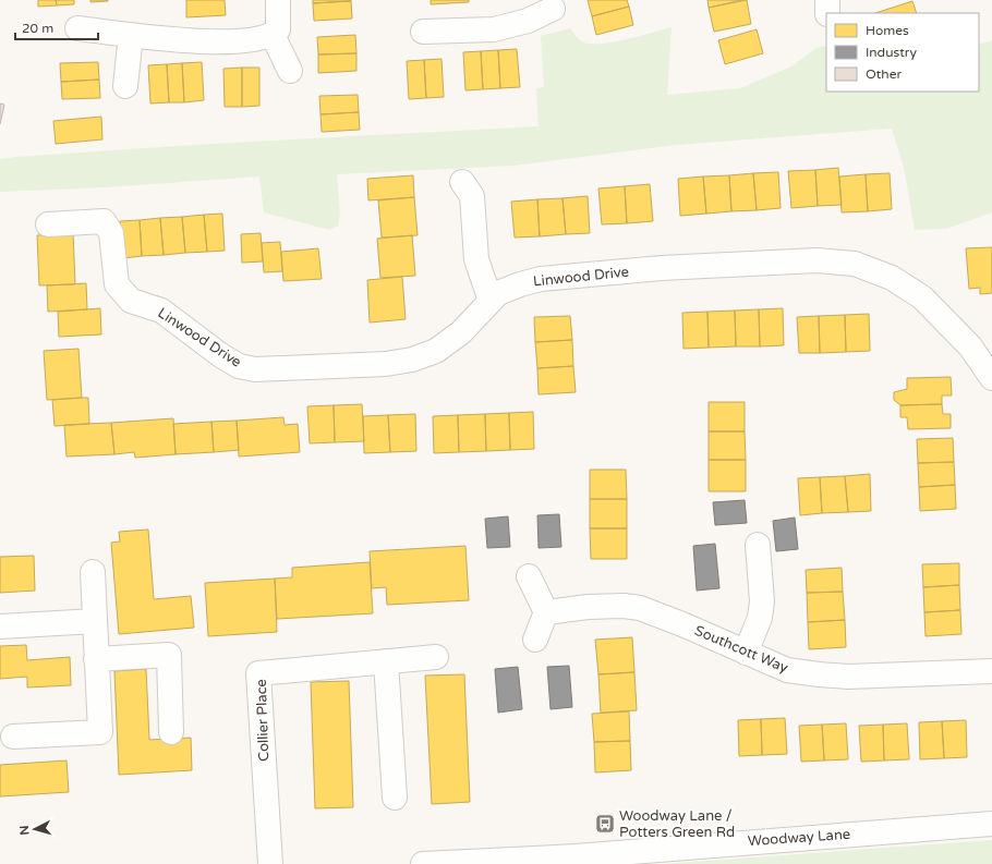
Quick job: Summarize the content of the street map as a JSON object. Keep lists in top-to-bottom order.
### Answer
{
  "streets": {
    "street": [
      "Linwood Drive",
      "Southcott Way",
      "Collier Place",
      "Woodway Lane"
    ]
  },
  "places": {
    "bus stop": ["Woodway Lane / Potters Green Rd"]
  },
  "legend": ["Homes", "Industry", "Other"],
  "scale_bar": "20 m",
  "north": "left"
}
